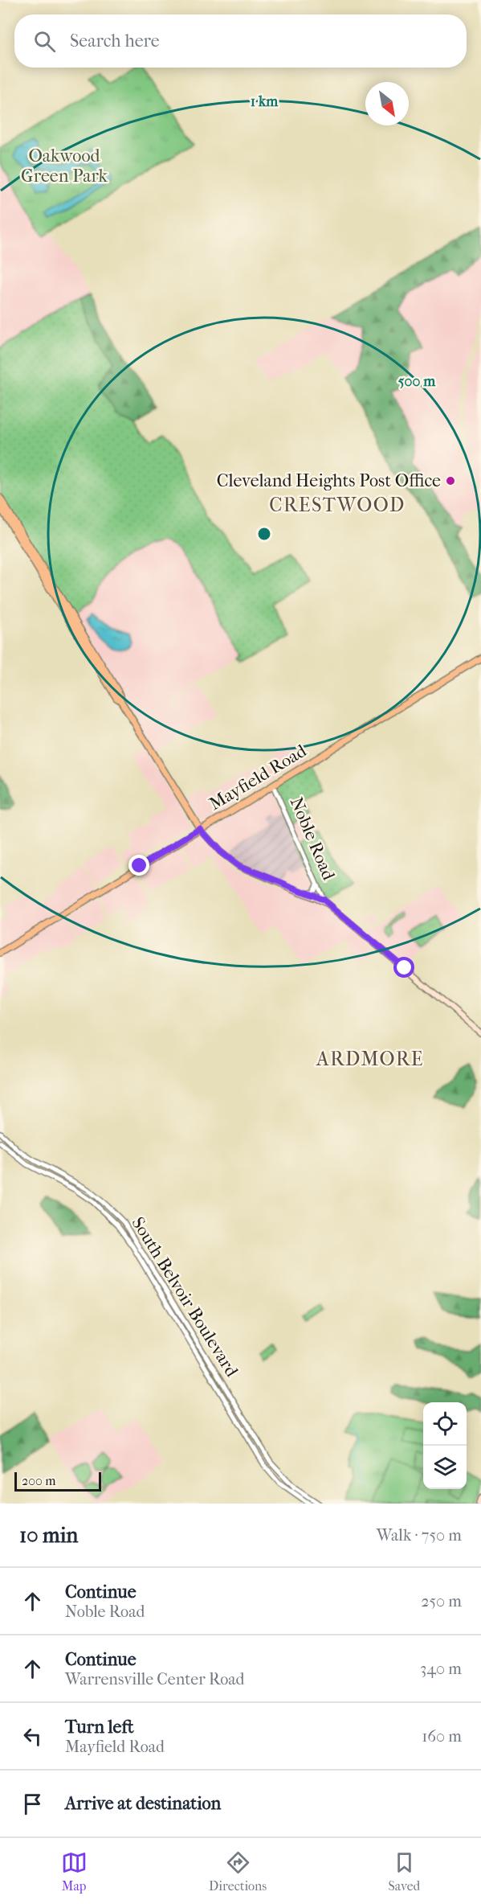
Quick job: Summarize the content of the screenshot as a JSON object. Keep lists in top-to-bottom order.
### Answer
{
  "streets": {
    "main road": ["Mayfield Road", "Noble Road"],
    "street": ["South Belvoir Boulevard"]
  },
  "crossings": [
    ["Mayfield Road", "Noble Road"]
  ],
  "districts": ["CRESTWOOD", "ARDMORE"],
  "parks": ["Oakwood Green Park"],
  "places": ["Cleveland Heights Post Office"],
  "scale_bar": "200 m",
  "north": "bottom right",
  "page": {
    "search": "Search here",
    "scale": "200 m",
    "heading": ["10 min", "Walk · 750 m"],
    "list": [
      ["Continue", "Noble Road", "250 m"],
      ["Continue", "Warrensville Center Road", "340 m"],
      ["Turn left", "Mayfield Road", "160 m"],
      "Arrive at destination"
    ],
    "nav": ["Map", "Directions", "Saved"]
  },
  "rings": ["1 km", "500 m"]
}
